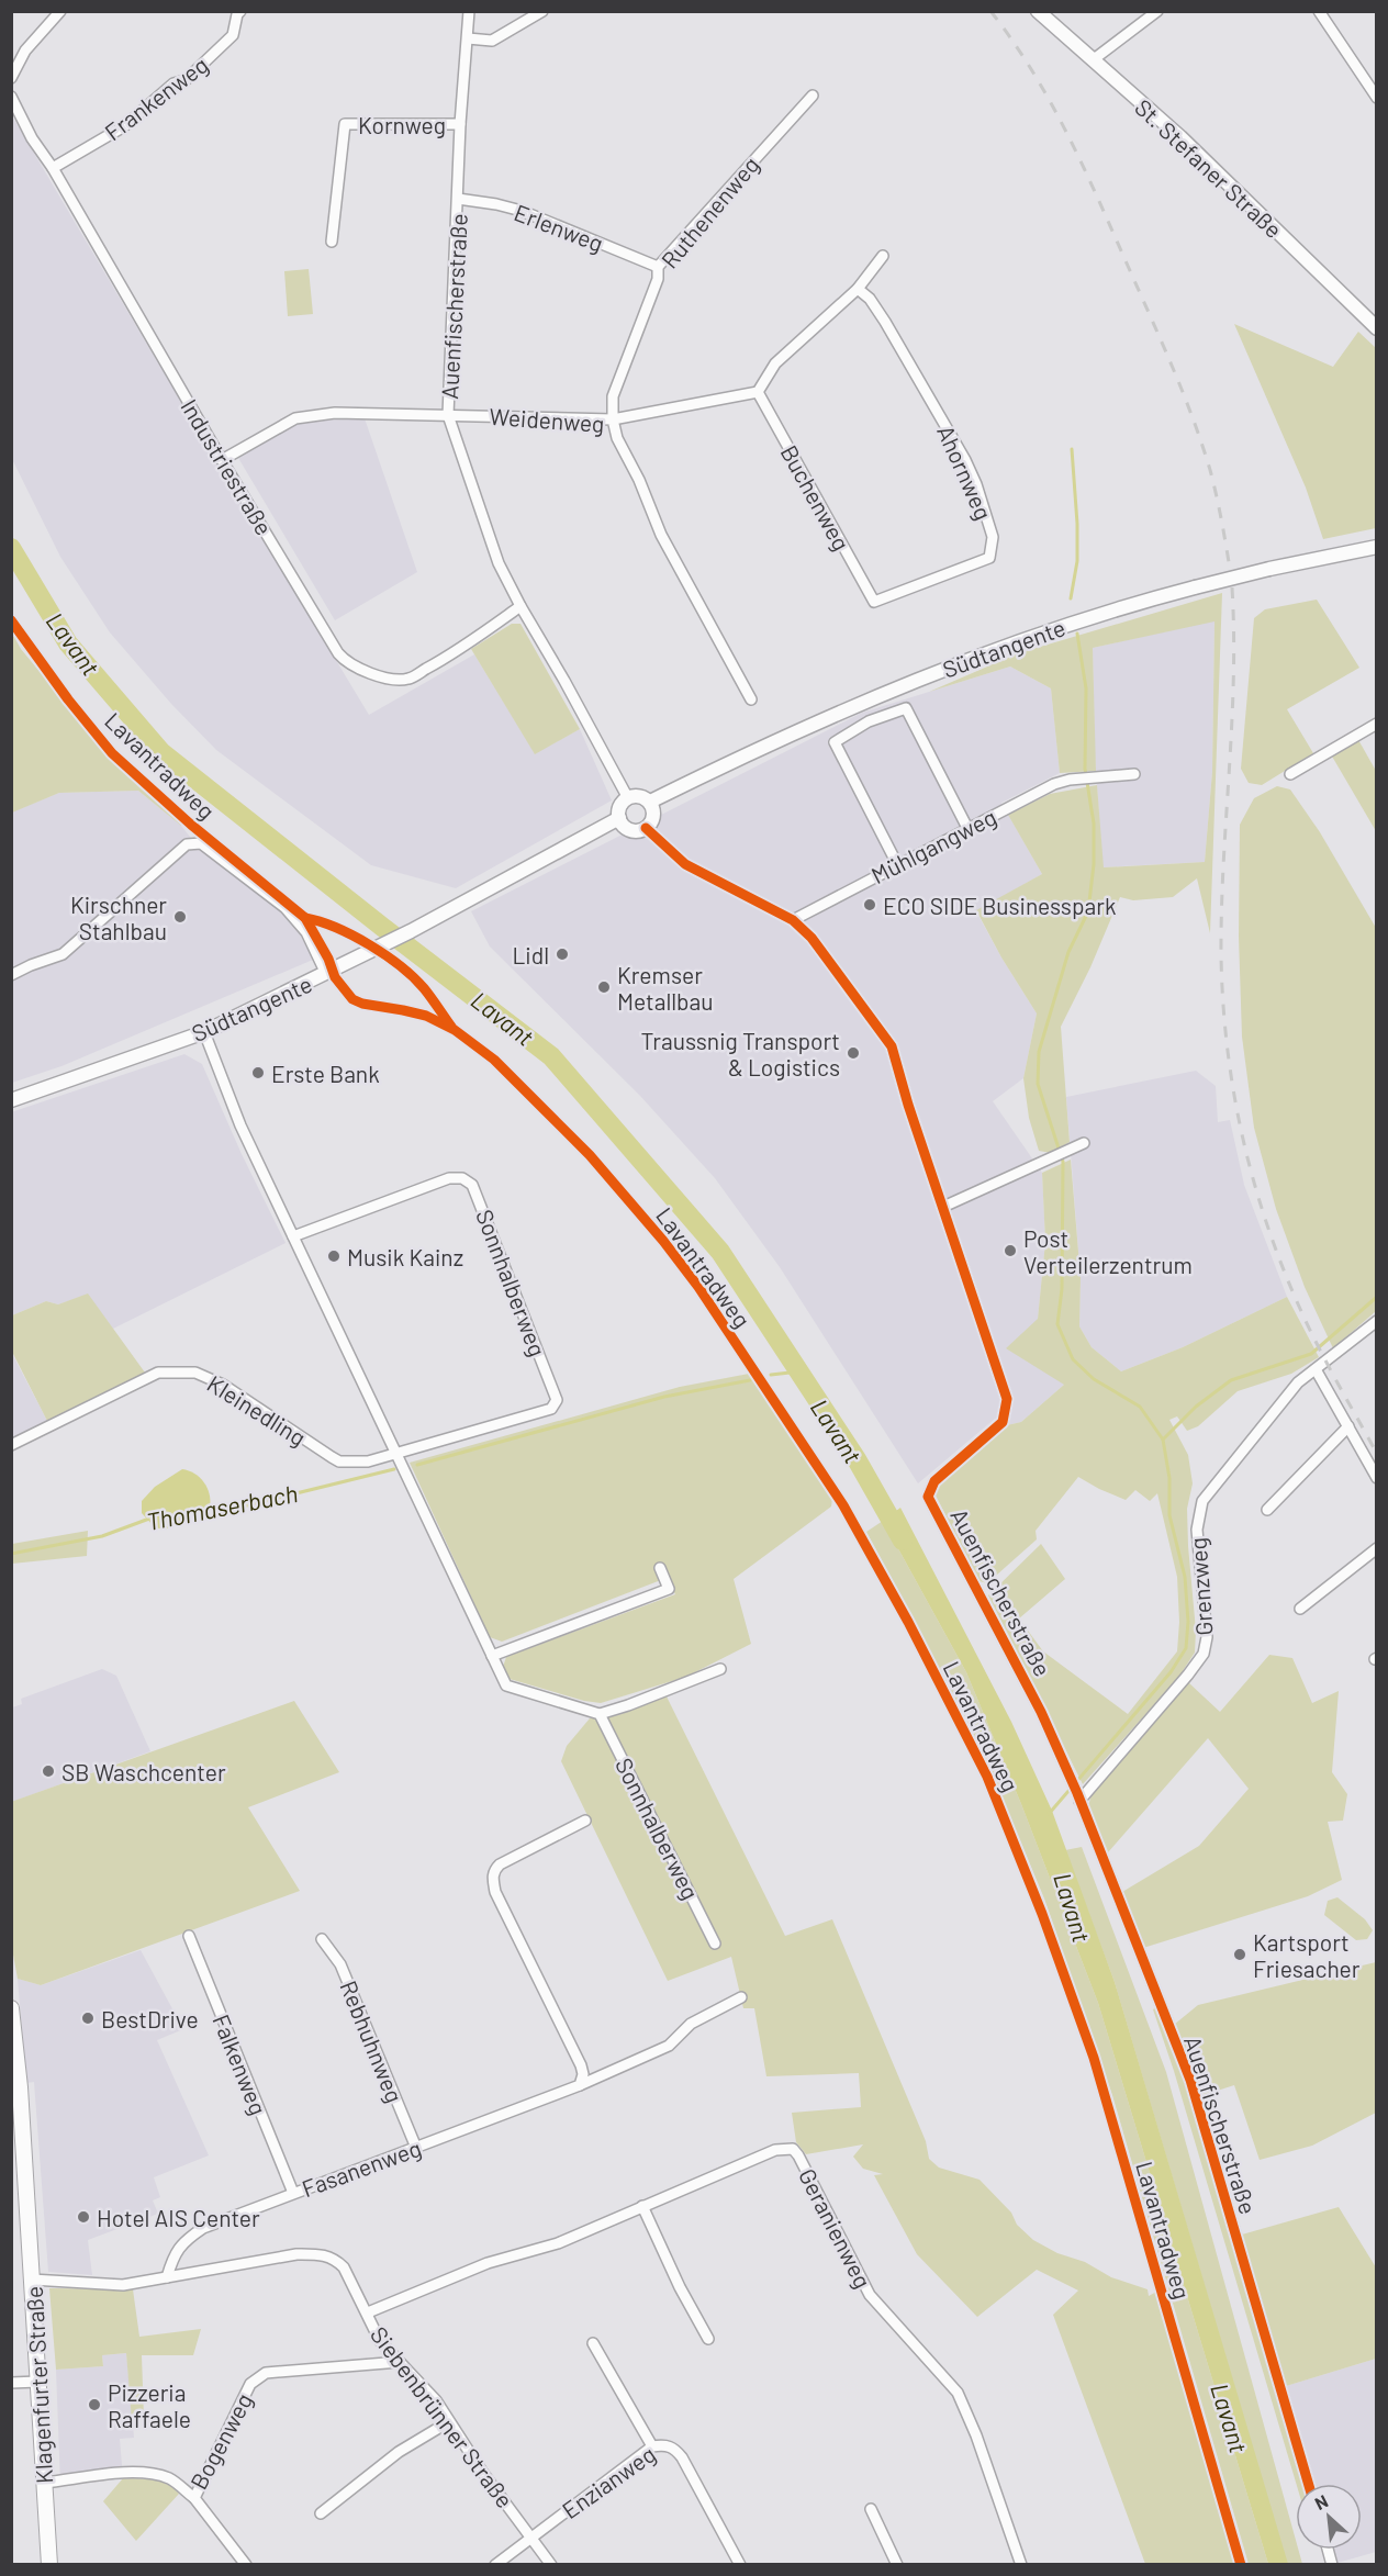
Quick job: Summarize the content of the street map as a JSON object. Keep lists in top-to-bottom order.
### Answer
{
  "streets": {
    "main road": ["St. Stefaner Straße", "Südtangente", "Klagenfurter Straße"],
    "street": [
      "Frankenweg",
      "Kornweg",
      "Ruthenenweg",
      "Erlenweg",
      "Auenfischerstraße",
      "Weidenweg",
      "Industriestraße",
      "Ahornweg",
      "Buchenweg",
      "Mühlgangweg",
      "Sonnhalberweg",
      "Kleinedling",
      "Grenzweg",
      "Rebhuhnweg",
      "Falkenweg",
      "Fasanenweg",
      "Geranienweg",
      "Siebenbrünner Straße",
      "Bogenweg",
      "Enzianweg"
    ],
    "cycle path": ["Lavantradweg"]
  },
  "crossings": [
    ["Frankenweg", "Industriestraße"],
    ["Kornweg", "Auenfischerstraße"],
    ["Ruthenenweg", "Erlenweg"],
    ["Ruthenenweg", "Weidenweg"],
    ["Erlenweg", "Auenfischerstraße"],
    ["Auenfischerstraße", "Weidenweg"],
    ["Auenfischerstraße", "Industriestraße"],
    ["Auenfischerstraße", "Südtangente"],
    ["Auenfischerstraße", "Mühlgangweg"],
    ["Auenfischerstraße", "Grenzweg"],
    ["Weidenweg", "Industriestraße"],
    ["Ahornweg", "Buchenweg"],
    ["Sonnhalberweg", "Kleinedling"],
    ["Rebhuhnweg", "Fasanenweg"],
    ["Falkenweg", "Fasanenweg"],
    ["Fasanenweg", "Siebenbrünner Straße"],
    ["Geranienweg", "Siebenbrünner Straße"],
    ["Klagenfurter Straße", "Siebenbrünner Straße"],
    ["Klagenfurter Straße", "Bogenweg"],
    ["Siebenbrünner Straße", "Bogenweg"],
    ["Siebenbrünner Straße", "Enzianweg"]
  ],
  "water": ["Lavant", "Thomaserbach"],
  "places": [
    "ECO SIDE Businesspark",
    "Kirschner Stahlbau",
    "Lidl",
    "Kremser Metallbau",
    "Traussnig Transport & Logistics",
    "Erste Bank",
    "Post Verteilerzentrum",
    "Musik Kainz",
    "SB Waschcenter",
    "Kartsport Friesacher",
    "BestDrive",
    "Hotel AIS Center",
    "Pizzeria Raffaele"
  ],
  "north": "top left"
}
